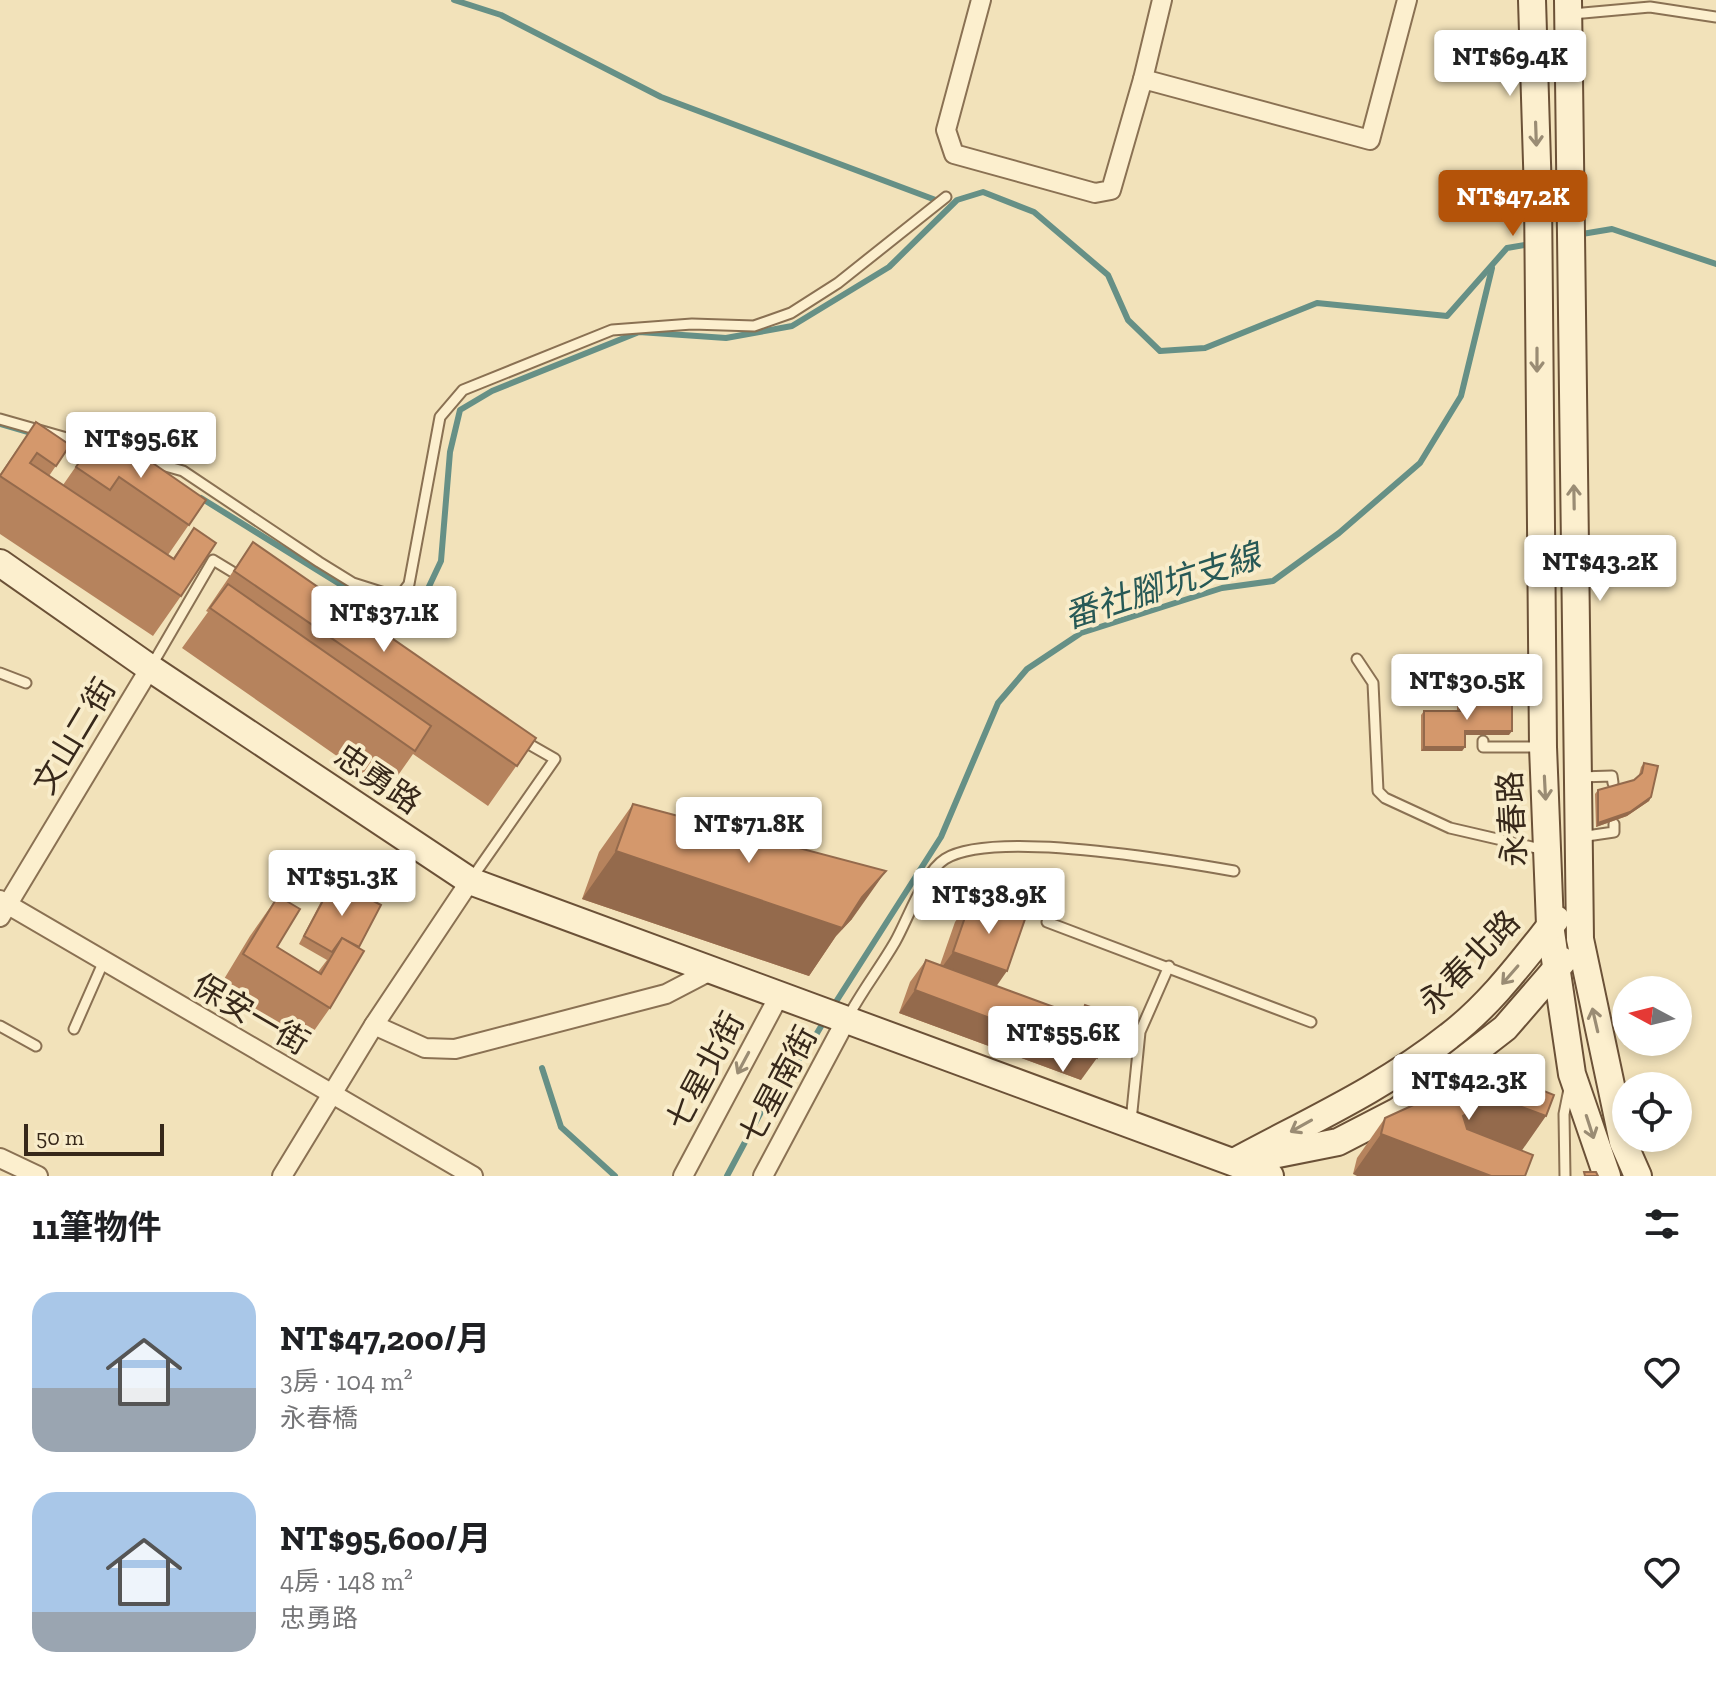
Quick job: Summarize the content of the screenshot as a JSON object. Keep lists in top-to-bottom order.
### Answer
{
  "streets": {
    "street": [
      "文山二街",
      "忠勇路",
      "永春路",
      "永春北路",
      "保安一街",
      "七星北街",
      "七星南街"
    ]
  },
  "crossings": [
    ["文山二街", "忠勇路"],
    ["文山二街", "保安一街"],
    ["忠勇路", "七星北街"],
    ["忠勇路", "七星南街"],
    ["永春路", "永春北路"]
  ],
  "one_way": ["七星北街"],
  "water": ["番社腳坑支線"],
  "scale_bar": "50 m",
  "north": "left",
  "page": {
    "price": [
      "NT$69.4K",
      "NT$47.2K",
      "NT$95.6K",
      "NT$43.2K",
      "NT$37.1K",
      "NT$30.5K",
      "NT$71.8K",
      "NT$51.3K",
      "NT$38.9K",
      "NT$55.6K",
      "NT$42.3K"
    ],
    "scale": "50 m",
    "heading": "11筆物件",
    "list": [
      {
        "name": "NT$47,200/月",
        "note": "3房 · 104 m² · 永春橋"
      },
      {
        "name": "NT$95,600/月",
        "note": "4房 · 148 m² · 忠勇路"
      }
    ]
  }
}
